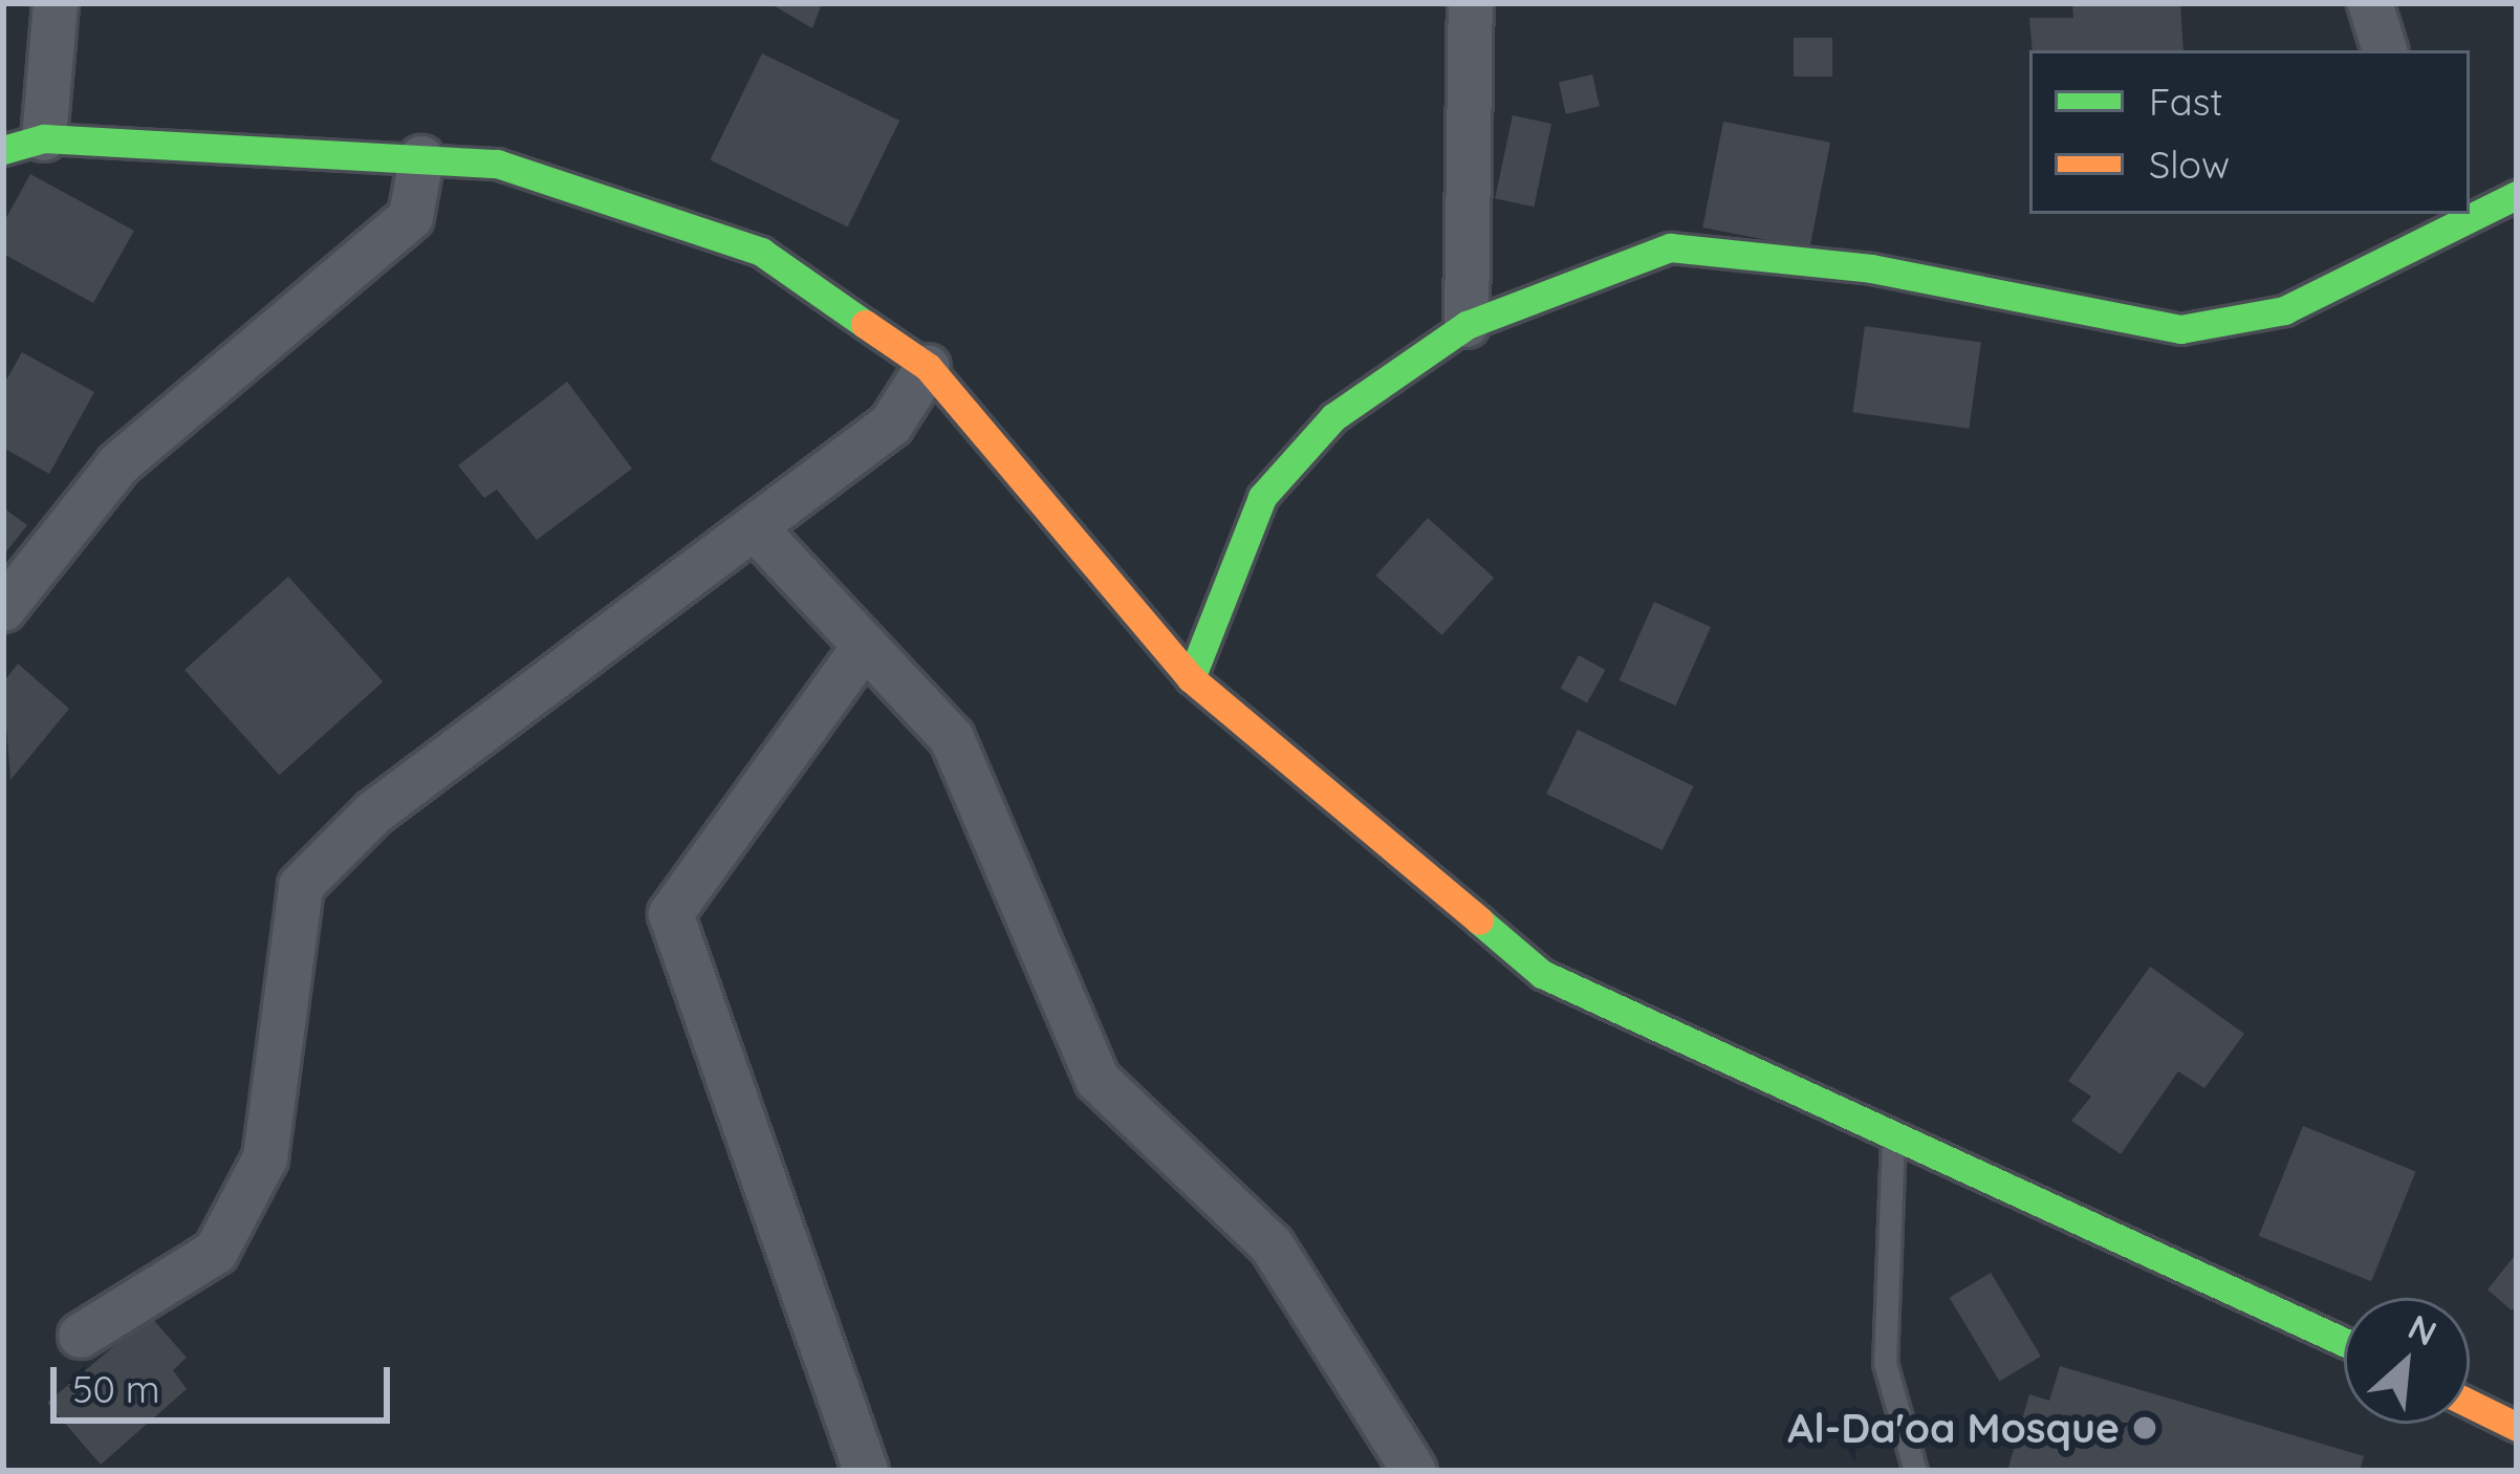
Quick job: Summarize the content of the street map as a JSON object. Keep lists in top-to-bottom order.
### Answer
{
  "places": ["Al-Da'oa Mosque"],
  "legend": ["Fast", "Slow"],
  "scale_bar": "50 m",
  "north": "top right"
}
